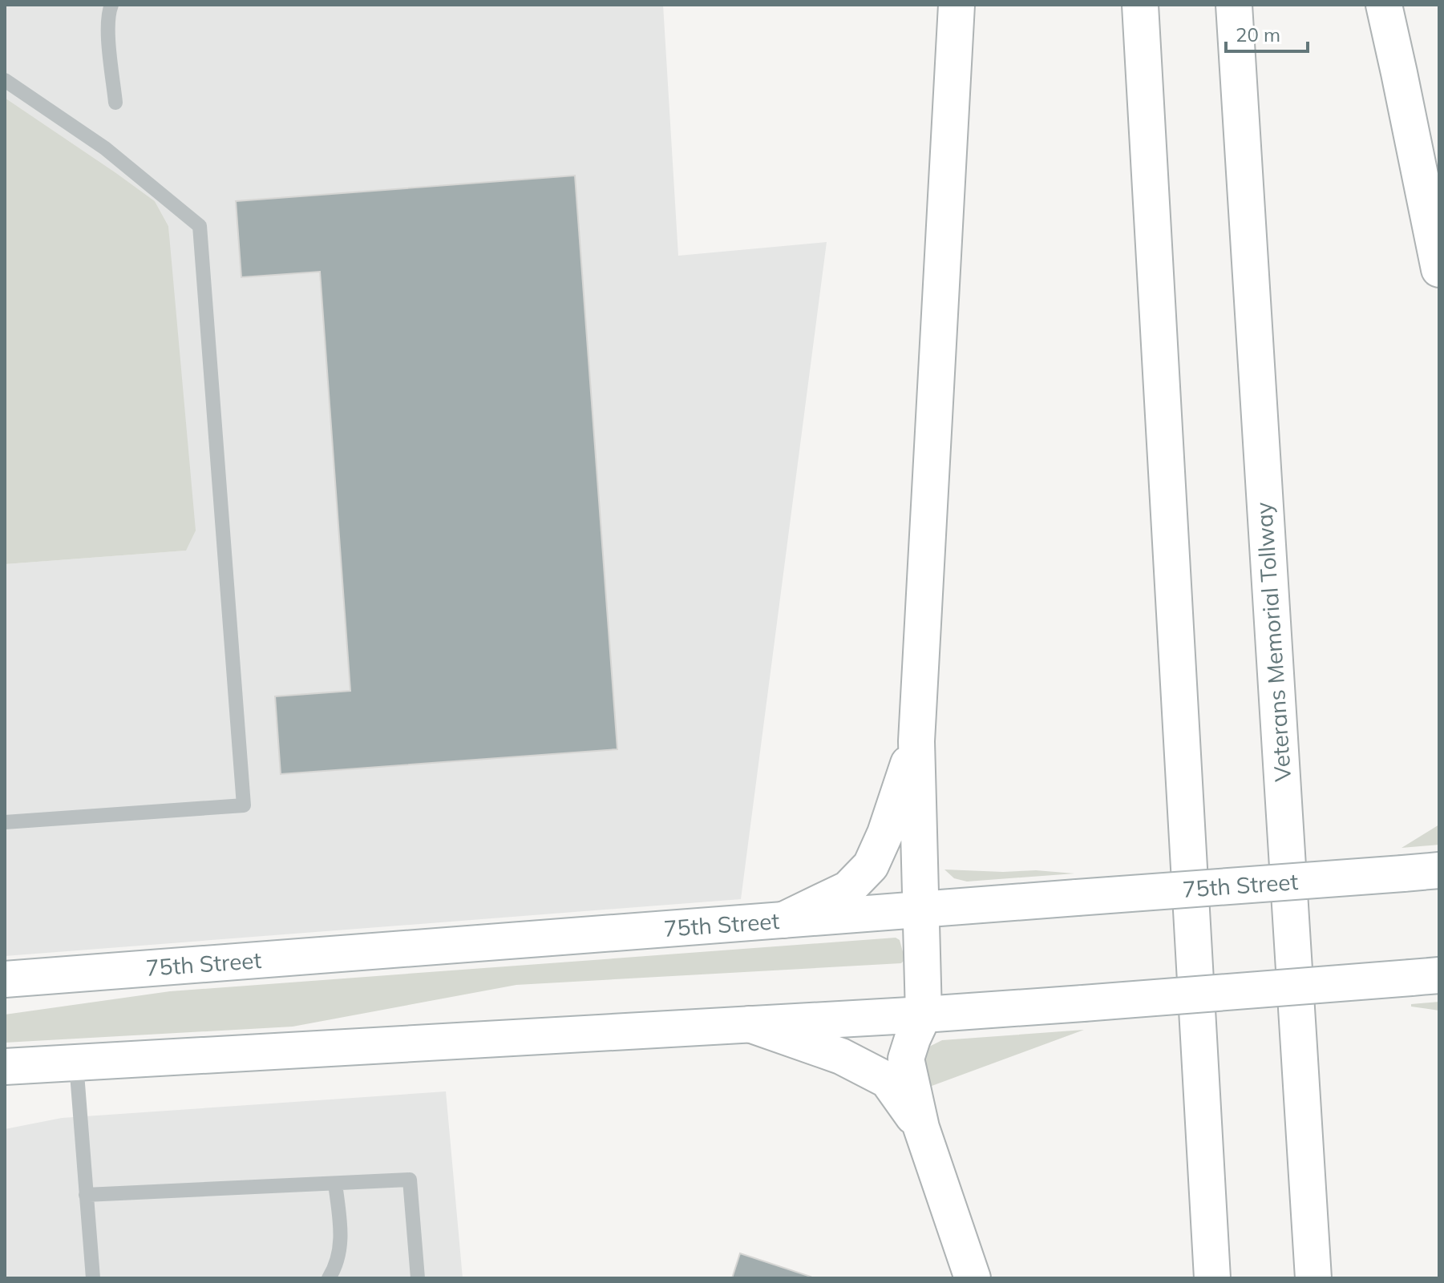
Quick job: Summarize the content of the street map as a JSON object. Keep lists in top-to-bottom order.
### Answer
{
  "streets": {
    "main road": ["Veterans Memorial Tollway", "75th Street"]
  },
  "scale_bar": "20 m"
}
